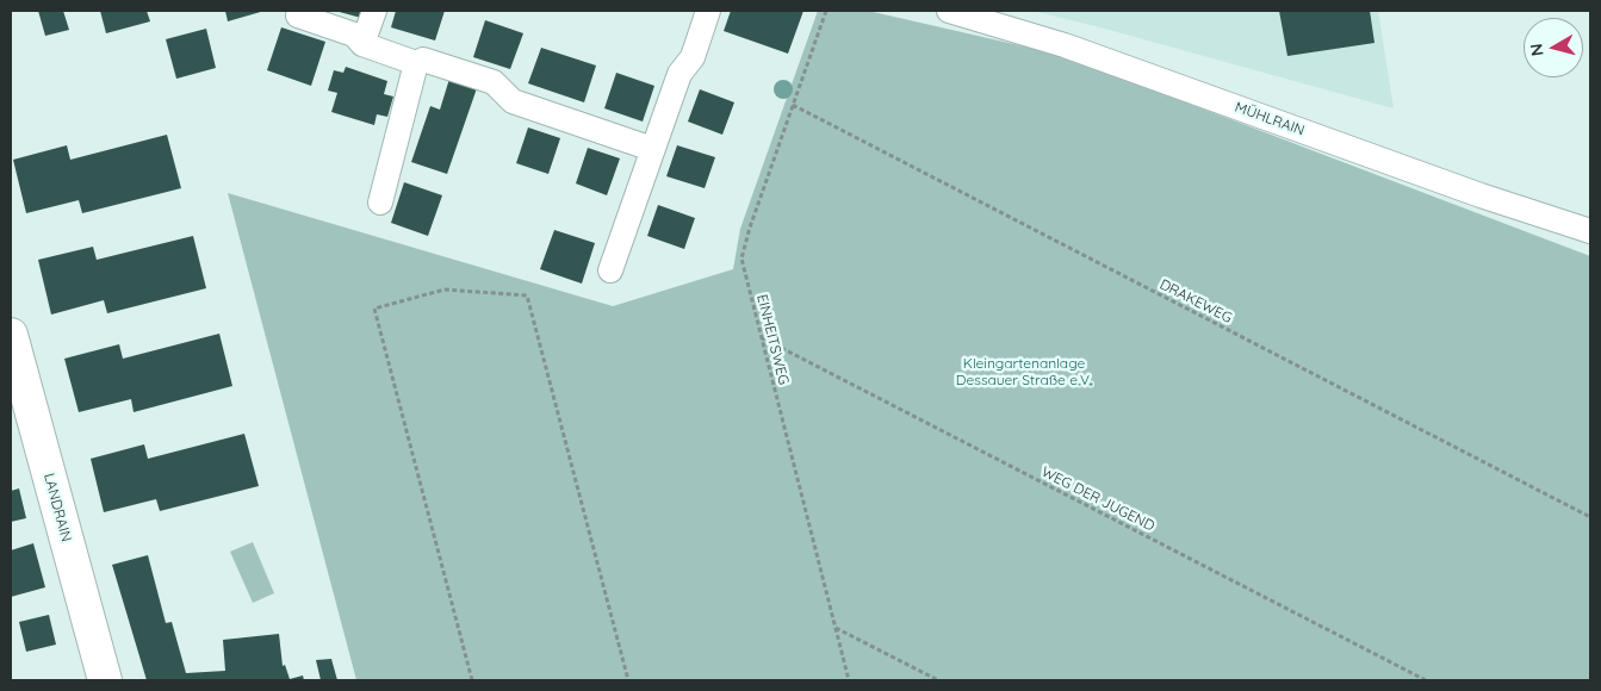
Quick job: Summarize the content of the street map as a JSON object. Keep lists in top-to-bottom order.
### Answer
{
  "streets": {
    "street": ["MÜHLRAIN", "LANDRAIN"],
    "path": ["DRAKEWEG", "EINHEITSWEG", "WEG DER JUGEND"]
  },
  "crossings": [
    ["DRAKEWEG", "EINHEITSWEG"],
    ["EINHEITSWEG", "WEG DER JUGEND"]
  ],
  "parks": ["Kleingartenanlage Dessauer Straße e.V."],
  "north": "left"
}
